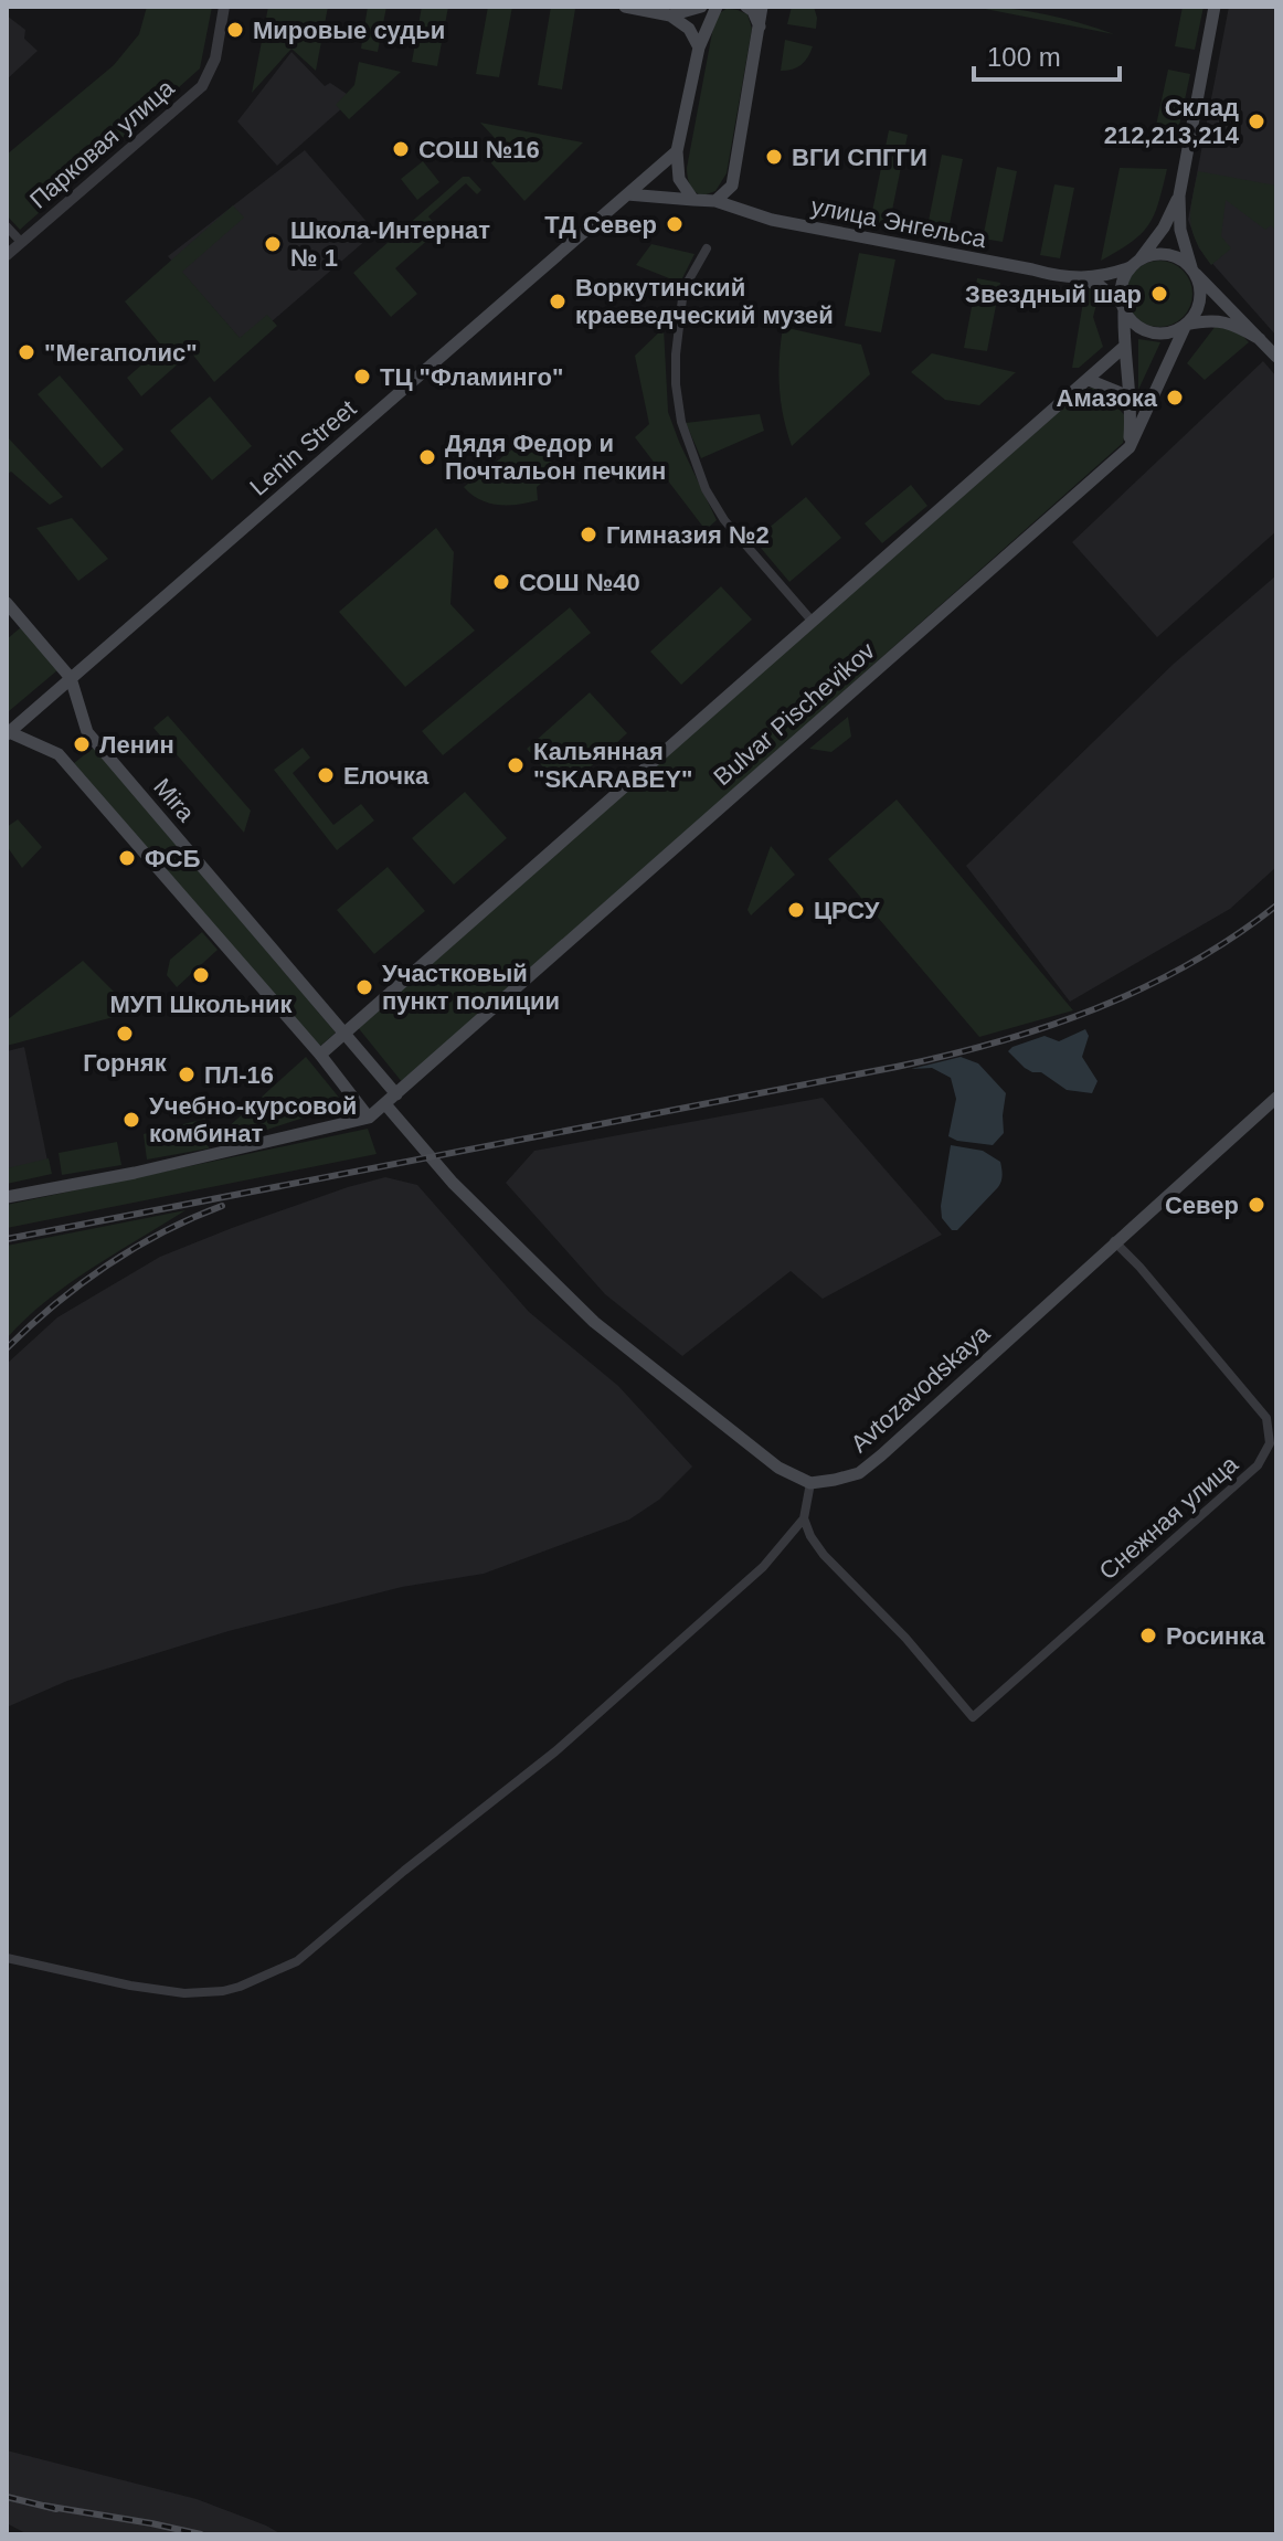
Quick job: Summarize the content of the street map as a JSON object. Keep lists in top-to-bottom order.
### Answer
{
  "streets": {
    "main road": [
      "улица Энгельса",
      "Lenin Street",
      "Bulvar Pischevikov",
      "Mira",
      "Avtozavodskaya"
    ],
    "street": ["Парковая улица", "Снежная улица"]
  },
  "crossings": [
    ["улица Энгельса", "Bulvar Pischevikov"],
    ["Lenin Street", "Mira"],
    ["Bulvar Pischevikov", "Mira"],
    ["Avtozavodskaya", "Снежная улица"]
  ],
  "places": [
    "Мировые судьи",
    "Склад 212,213,214",
    "СОШ №16",
    "ВГИ СПГГИ",
    "ТД Север",
    "Школа-Интернат № 1",
    "Звездный шар",
    "Воркутинский краеведческий музей",
    "\"Мегаполис\"",
    "ТЦ \"Фламинго\"",
    "Амазока",
    "Дядя Федор и Почтальон печкин",
    "Гимназия №2",
    "СОШ №40",
    "Ленин",
    "Кальянная \"SKARABEY\"",
    "Елочка",
    "ФСБ",
    "ЦРСУ",
    "МУП Школьник",
    "Участковый пункт полиции",
    "Горняк",
    "ПЛ-16",
    "Учебно-курсовой комбинат",
    "Север",
    "Росинка"
  ],
  "scale_bar": "100 m"
}
